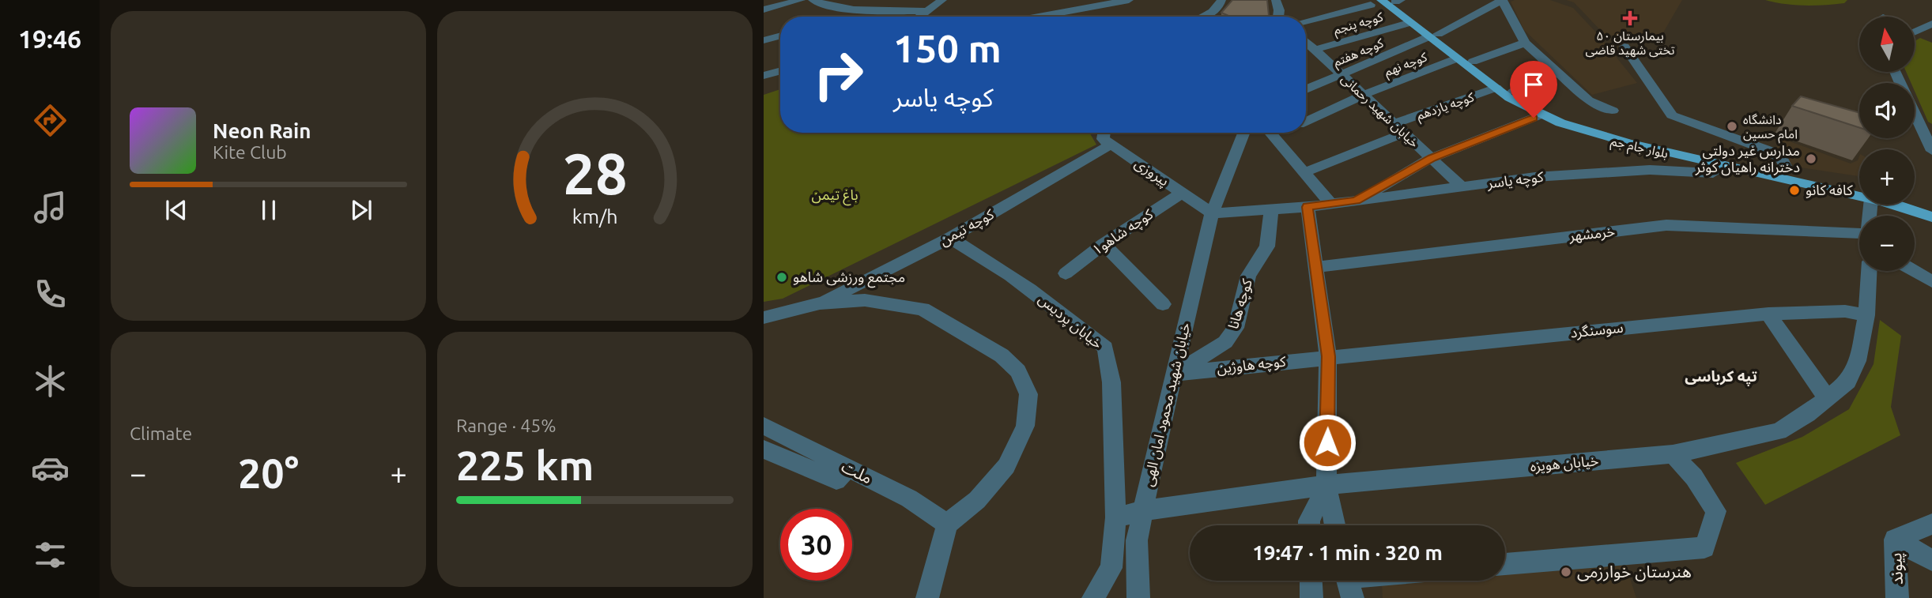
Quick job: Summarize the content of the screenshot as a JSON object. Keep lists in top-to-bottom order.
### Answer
{
  "streets": {
    "main road": ["بلوار جام جم"],
    "street": [
      "کوچه پنجم",
      "کوچه هفتم",
      "کوچه نهم",
      "کوچه یازدهم",
      "خیابان شهید رحمانی",
      "پیروزی",
      "کوچه یاسر",
      "کوچه تیمن",
      "کوچه شاهو۱",
      "خرمشهر",
      "کوچه هانا",
      "خیابان پردیس",
      "سوسنگرد",
      "کوچه هاوژین",
      "خیابان شهید محمود امان الهی",
      "خیابان هویزه",
      "ملت",
      "پیوند"
    ]
  },
  "crossings": [
    ["کوچه پنجم", "خیابان شهید رحمانی"],
    ["کوچه پنجم", "بلوار جام جم"],
    ["کوچه هفتم", "خیابان شهید رحمانی"],
    ["کوچه هفتم", "بلوار جام جم"],
    ["کوچه نهم", "خیابان شهید رحمانی"],
    ["کوچه نهم", "بلوار جام جم"],
    ["کوچه یازدهم", "خیابان شهید رحمانی"],
    ["کوچه یازدهم", "بلوار جام جم"],
    ["خیابان شهید رحمانی", "کوچه یاسر"],
    ["بلوار جام جم", "کوچه یاسر"],
    ["پیروزی", "کوچه یاسر"],
    ["پیروزی", "کوچه تیمن"],
    ["پیروزی", "کوچه شاهو۱"],
    ["پیروزی", "خیابان شهید محمود امان الهی"],
    ["کوچه یاسر", "کوچه هانا"],
    ["کوچه یاسر", "خیابان شهید محمود امان الهی"],
    ["کوچه تیمن", "خیابان پردیس"],
    ["کوچه هانا", "کوچه هاوژین"],
    ["کوچه هانا", "خیابان شهید محمود امان الهی"],
    ["خیابان پردیس", "خیابان هویزه"],
    ["سوسنگرد", "کوچه هاوژین"],
    ["سوسنگرد", "خیابان هویزه"],
    ["کوچه هاوژین", "خیابان شهید محمود امان الهی"],
    ["خیابان شهید محمود امان الهی", "خیابان هویزه"]
  ],
  "districts": ["تپه کرباسی"],
  "parks": ["باغ تیمن"],
  "places": {
    "health": ["بیمارستان ۵۰ تختی شهید قاضی"],
    "other": [
      "دانشگاه امام حسین",
      "مدارس غیر دولتی دخترانه راهیان کوثر",
      "کافه کانو",
      "مجتمع ورزشی شاهو",
      "هنرستان خوارزمی"
    ]
  },
  "north": "top",
  "page": {
    "tabs": "19:46",
    "map_buttons": ["+", "−"],
    "turn": ["150 m", "کوچه یاسر"],
    "song": ["Neon Rain", "Kite Club"],
    "tile": [
      "Climate",
      ["Range · 45%", "225 km"]
    ],
    "heat": ["−", "20°", "+"],
    "limit": "30",
    "trip": "19:47 · 1 min · 320 m",
    "gauge": ["28", "km/h"]
  }
}
